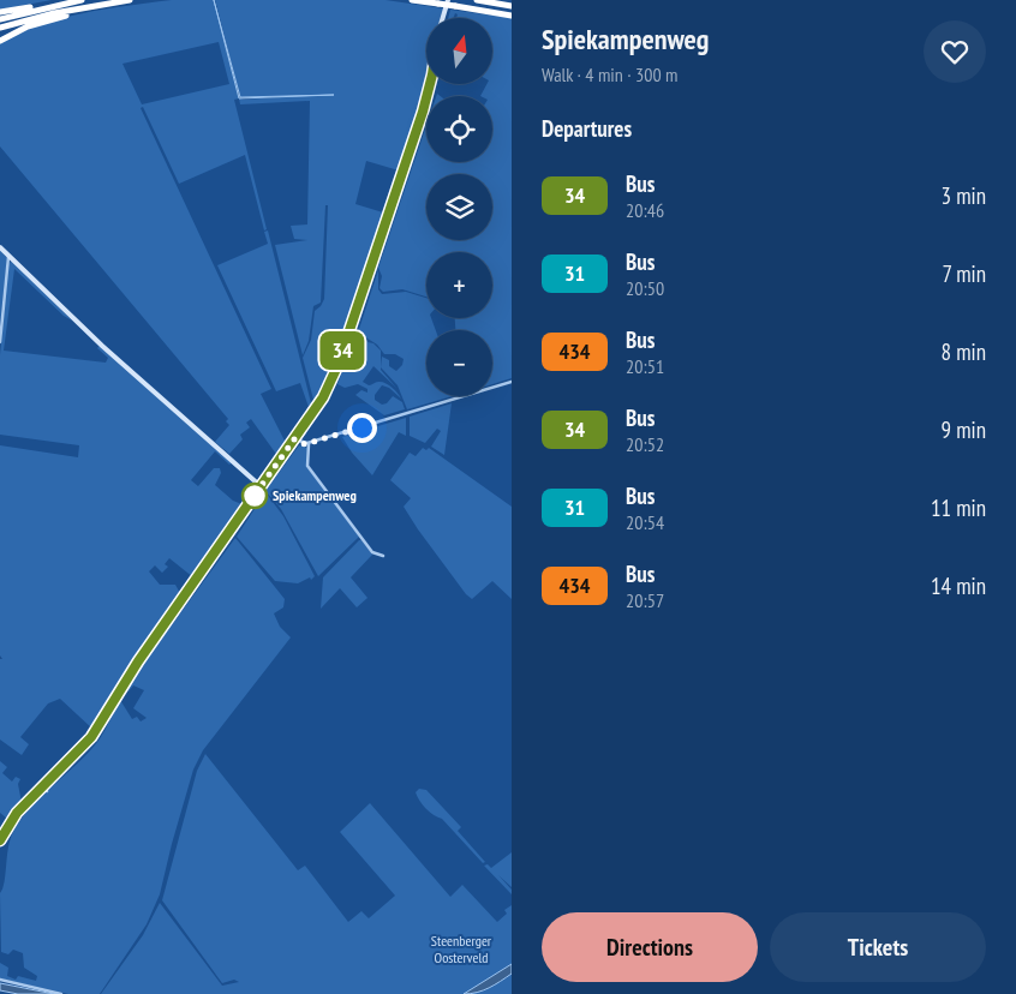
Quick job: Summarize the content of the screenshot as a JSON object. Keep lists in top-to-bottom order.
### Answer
{
  "parks": ["Steenberger Oosterveld"],
  "places": ["Spiekampenweg"],
  "lines": ["bus line 34"],
  "north": "top",
  "page": {
    "on_map": "34",
    "heading": [
      ["Spiekampenweg", "Walk · 4 min · 300 m"],
      "Departures"
    ],
    "map_buttons": ["+", "−"],
    "list": [
      {
        "mark": "34",
        "name": "Bus",
        "note": "20:46",
        "value": "3 min"
      },
      {
        "mark": "31",
        "name": "Bus",
        "note": "20:50",
        "value": "7 min"
      },
      {
        "mark": "434",
        "name": "Bus",
        "note": "20:51",
        "value": "8 min"
      },
      {
        "mark": "34",
        "name": "Bus",
        "note": "20:52",
        "value": "9 min"
      },
      {
        "mark": "31",
        "name": "Bus",
        "note": "20:54",
        "value": "11 min"
      },
      {
        "mark": "434",
        "name": "Bus",
        "note": "20:57",
        "value": "14 min"
      }
    ],
    "buttons": ["Directions", "Tickets"]
  }
}
